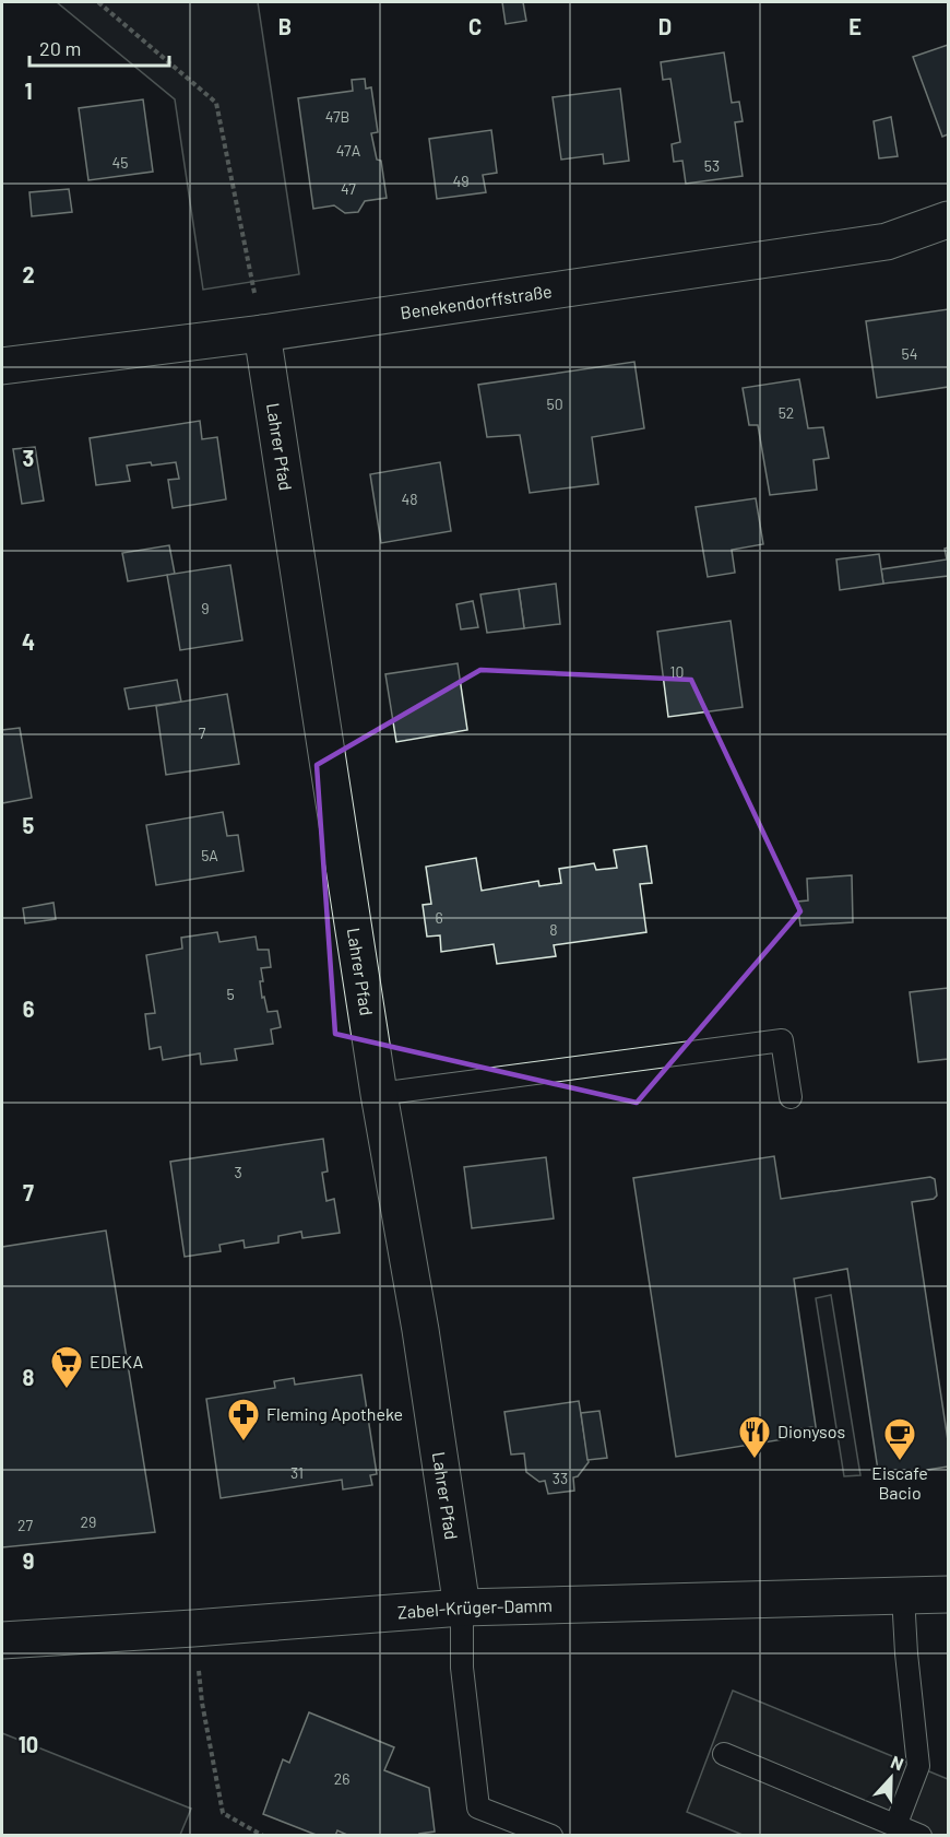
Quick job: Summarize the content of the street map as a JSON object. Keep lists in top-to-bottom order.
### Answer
{
  "streets": {
    "street": ["Benekendorffstraße", "Lahrer Pfad", "Zabel-Krüger-Damm"]
  },
  "crossings": [
    ["Benekendorffstraße", "Lahrer Pfad"],
    ["Lahrer Pfad", "Zabel-Krüger-Damm"]
  ],
  "places": {
    "supermarket": ["EDEKA"],
    "pharmacy": ["Fleming Apotheke"],
    "restaurant": ["Dionysos"],
    "cafe": ["Eiscafe Bacio"]
  },
  "house_numbers": [
    "47B",
    "47A",
    "45",
    "53",
    "49",
    "47",
    "54",
    "50",
    "52",
    "48",
    "9",
    "10",
    "7",
    "5A",
    "6",
    "8",
    "5",
    "3",
    "31",
    "33",
    "29",
    "27",
    "26"
  ],
  "scale_bar": "20 m",
  "north": "top",
  "grid": {
    "columns": [
      "B",
      "C",
      "D",
      "E"
    ],
    "rows": [
      "1",
      "2",
      "3",
      "4",
      "5",
      "6",
      "7",
      "8",
      "9",
      "10"
    ]
  }
}
